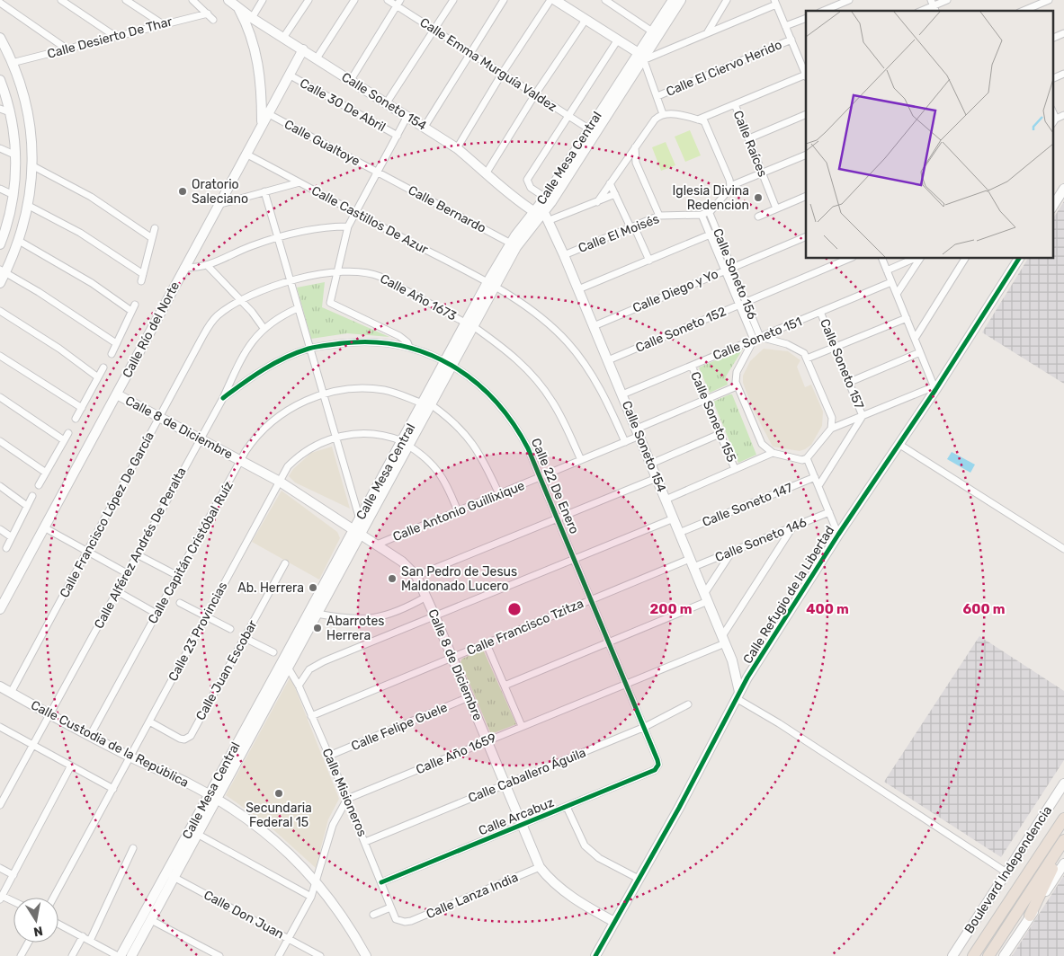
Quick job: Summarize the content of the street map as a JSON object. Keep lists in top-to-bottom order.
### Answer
{
  "streets": {
    "street": [
      "Calle Desierto De Thar",
      "Calle Emma Murguía Valdez",
      "Calle El Ciervo Herido",
      "Calle Soneto 154",
      "Calle 30 De Abril",
      "Calle Gualtoye",
      "Calle Raíces",
      "Calle Mesa Central",
      "Calle Bernardo",
      "Calle Castillos De Azur",
      "Calle El Moisés",
      "Calle Soneto 156",
      "Calle Diego y Yo",
      "Calle Año 1673",
      "Calle Río del Norte",
      "Calle Soneto 152",
      "Calle Soneto 151",
      "Calle Soneto 157",
      "Calle Soneto 155",
      "Calle 8 de Diciembre",
      "Calle 22 De Enero",
      "Calle Soneto 147",
      "Calle Antonio Guillixique",
      "Calle Francisco López De García",
      "Calle Soneto 146",
      "Calle Alférez Andrés De Peralta",
      "Calle Capitán Cristóbal Ruíz",
      "Calle Refugio de la Libertad",
      "Calle Francisco Tzitza",
      "Calle 23 Provincias",
      "Calle Juan Escobar",
      "Calle Felipe Guele",
      "Calle Custodia de la República",
      "Calle Año 1659",
      "Calle Caballero Águila",
      "Calle Misioneros",
      "Calle Arcabuz",
      "Boulevard Independencia",
      "Calle Lanza India",
      "Calle Don Juan"
    ]
  },
  "crossings": [
    ["Calle Emma Murguía Valdez", "Calle Mesa Central"],
    ["Calle Soneto 154", "Calle Mesa Central"],
    ["Calle Soneto 154", "Calle El Moisés"],
    ["Calle Soneto 154", "Calle Diego y Yo"],
    ["Calle Soneto 154", "Calle Río del Norte"],
    ["Calle Soneto 154", "Calle Soneto 152"],
    ["Calle Soneto 154", "Calle Soneto 151"],
    ["Calle Soneto 154", "Calle Soneto 147"],
    ["Calle Soneto 154", "Calle Antonio Guillixique"],
    ["Calle Soneto 154", "Calle Soneto 146"],
    ["Calle Soneto 154", "Calle Refugio de la Libertad"],
    ["Calle Soneto 154", "Calle Francisco Tzitza"],
    ["Calle Soneto 154", "Calle Año 1659"],
    ["Calle 30 De Abril", "Calle Río del Norte"],
    ["Calle Gualtoye", "Calle Bernardo"],
    ["Calle Gualtoye", "Calle Río del Norte"],
    ["Calle Mesa Central", "Calle Bernardo"],
    ["Calle Mesa Central", "Calle Castillos De Azur"],
    ["Calle Mesa Central", "Calle Año 1673"],
    ["Calle Mesa Central", "Calle 8 de Diciembre"],
    ["Calle Mesa Central", "Calle 22 De Enero"],
    ["Calle Mesa Central", "Calle Capitán Cristóbal Ruíz"],
    ["Calle Mesa Central", "Calle 23 Provincias"],
    ["Calle Mesa Central", "Calle Custodia de la República"],
    ["Calle Mesa Central", "Calle Misioneros"],
    ["Calle Mesa Central", "Calle Don Juan"],
    ["Calle Castillos De Azur", "Calle Río del Norte"],
    ["Calle Castillos De Azur", "Calle Antonio Guillixique"],
    ["Calle El Moisés", "Calle Soneto 156"],
    ["Calle Soneto 156", "Calle Diego y Yo"],
    ["Calle Soneto 156", "Calle Soneto 152"],
    ["Calle Soneto 156", "Calle Soneto 151"],
    ["Calle Año 1673", "Calle 22 De Enero"],
    ["Calle Año 1673", "Calle Antonio Guillixique"],
    ["Calle Año 1673", "Calle Francisco López De García"],
    ["Calle Río del Norte", "Calle 8 de Diciembre"],
    ["Calle Soneto 151", "Calle Soneto 157"],
    ["Calle Soneto 151", "Calle Soneto 155"],
    ["Calle Soneto 155", "Calle Antonio Guillixique"],
    ["Calle 8 de Diciembre", "Calle Antonio Guillixique"],
    ["Calle 8 de Diciembre", "Calle Francisco López De García"],
    ["Calle 8 de Diciembre", "Calle Alférez Andrés De Peralta"],
    ["Calle 8 de Diciembre", "Calle Capitán Cristóbal Ruíz"],
    ["Calle 8 de Diciembre", "Calle Refugio de la Libertad"],
    ["Calle 8 de Diciembre", "Calle Francisco Tzitza"],
    ["Calle 8 de Diciembre", "Calle 23 Provincias"],
    ["Calle 8 de Diciembre", "Calle Felipe Guele"],
    ["Calle 8 de Diciembre", "Calle Año 1659"],
    ["Calle 8 de Diciembre", "Calle Caballero Águila"],
    ["Calle 8 de Diciembre", "Calle Arcabuz"],
    ["Calle 8 de Diciembre", "Calle Lanza India"],
    ["Calle 22 De Enero", "Calle Antonio Guillixique"],
    ["Calle 22 De Enero", "Calle Alférez Andrés De Peralta"],
    ["Calle 22 De Enero", "Calle Francisco Tzitza"],
    ["Calle 22 De Enero", "Calle Año 1659"],
    ["Calle 22 De Enero", "Calle Caballero Águila"],
    ["Calle 22 De Enero", "Calle Arcabuz"],
    ["Calle Antonio Guillixique", "Calle Capitán Cristóbal Ruíz"],
    ["Calle Antonio Guillixique", "Calle 23 Provincias"],
    ["Calle Francisco López De García", "Calle Custodia de la República"],
    ["Calle Soneto 146", "Calle Francisco Tzitza"],
    ["Calle Alférez Andrés De Peralta", "Calle Custodia de la República"],
    ["Calle Capitán Cristóbal Ruíz", "Calle Custodia de la República"],
    ["Calle Francisco Tzitza", "Calle Misioneros"],
    ["Calle 23 Provincias", "Calle Juan Escobar"],
    ["Calle 23 Provincias", "Calle Custodia de la República"],
    ["Calle Felipe Guele", "Calle Misioneros"],
    ["Calle Año 1659", "Calle Misioneros"],
    ["Calle Caballero Águila", "Calle Misioneros"],
    ["Calle Misioneros", "Calle Arcabuz"],
    ["Calle Misioneros", "Calle Lanza India"]
  ],
  "places": [
    "Oratorio Saleciano",
    "Iglesia Divina Redencion",
    "San Pedro de Jesus Maldonado Lucero",
    "Ab. Herrera",
    "Abarrotes Herrera",
    "Secundaria Federal 15"
  ],
  "north": "bottom",
  "rings": ["200 m", "400 m", "600 m"]
}
